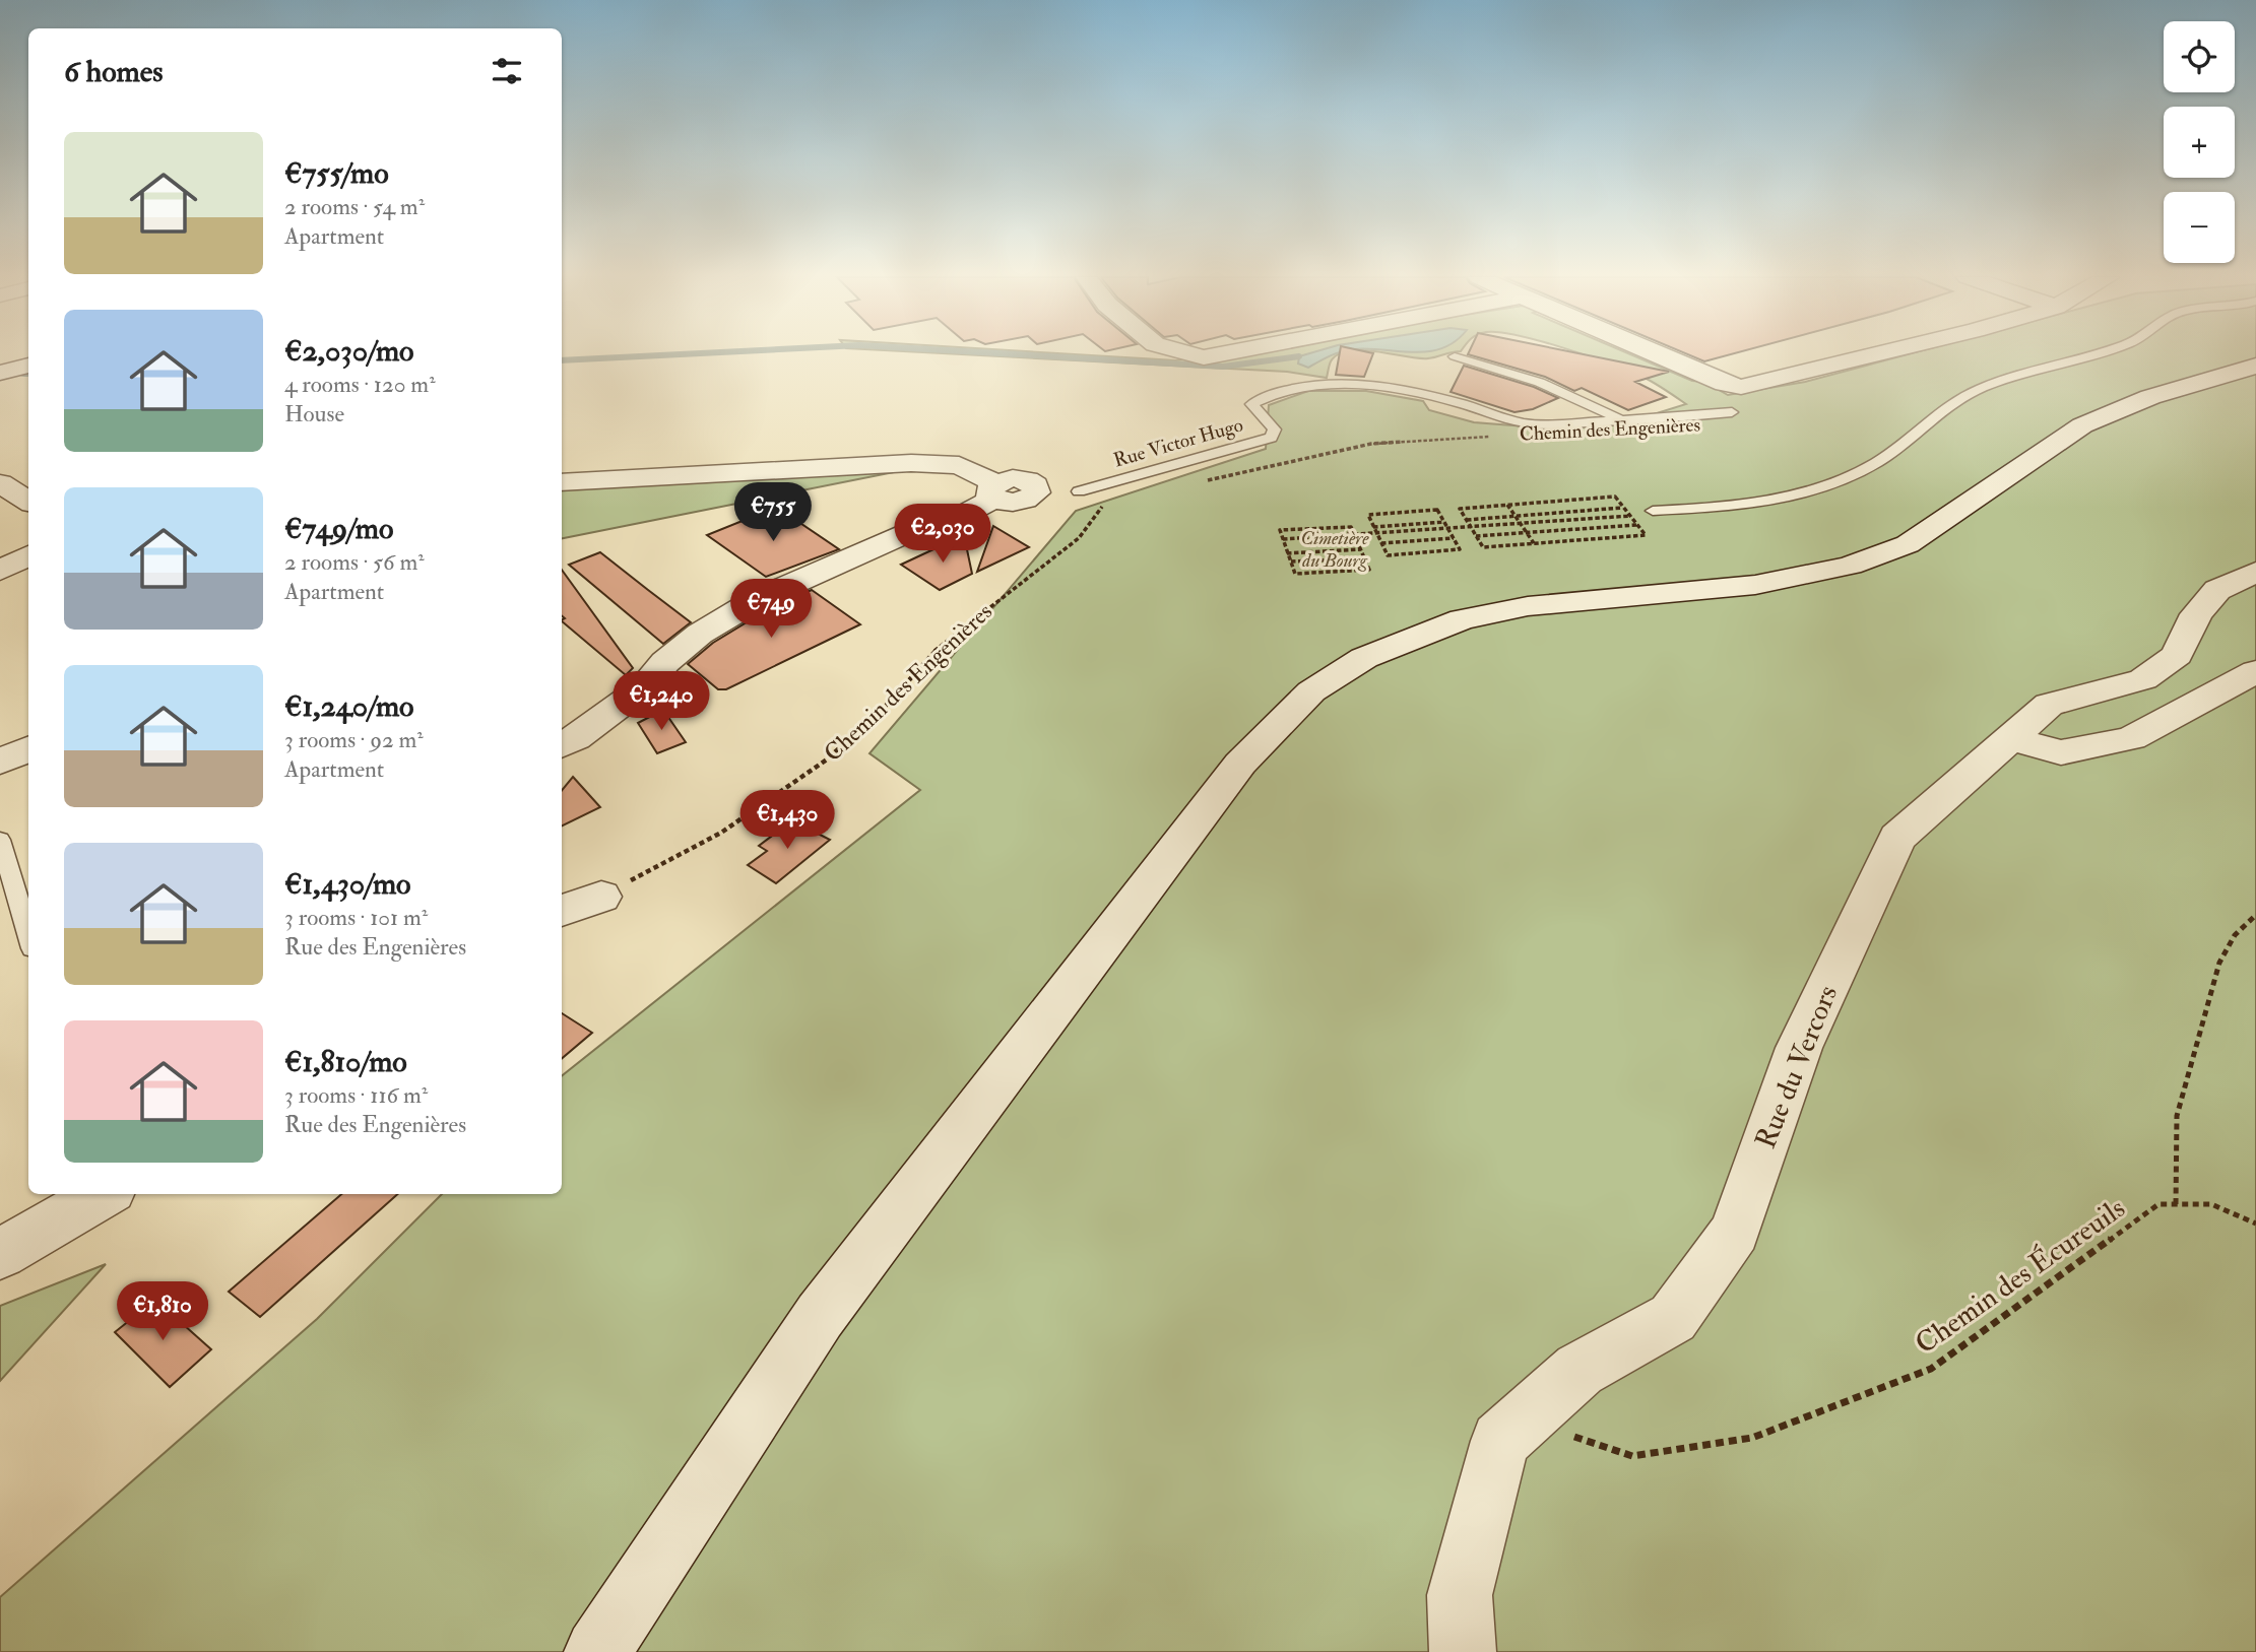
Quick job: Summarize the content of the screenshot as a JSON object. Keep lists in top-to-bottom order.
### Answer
{
  "streets": {
    "street": ["Chemin des Engenières", "Rue du Vercors"],
    "lane": ["Rue Victor Hugo"],
    "path": ["Chemin des Écureuils"]
  },
  "crossings": [
    ["Chemin des Engenières", "Rue Victor Hugo"],
    ["Rue du Vercors", "Chemin des Écureuils"]
  ],
  "parks": ["Cimetière du Bourg"],
  "page": {
    "map_buttons": ["+", "−"],
    "heading": "6 homes",
    "list": [
      {
        "name": "€755/mo",
        "note": "2 rooms · 54 m² · Apartment"
      },
      {
        "name": "€2,030/mo",
        "note": "4 rooms · 120 m² · House"
      },
      {
        "name": "€749/mo",
        "note": "2 rooms · 56 m² · Apartment"
      },
      {
        "name": "€1,240/mo",
        "note": "3 rooms · 92 m² · Apartment"
      },
      {
        "name": "€1,430/mo",
        "note": "3 rooms · 101 m² · Rue des Engenières"
      },
      {
        "name": "€1,810/mo",
        "note": "3 rooms · 116 m² · Rue des Engenières"
      }
    ],
    "price": [
      "€755",
      "€2,030",
      "€749",
      "€1,240",
      "€1,430",
      "€1,810"
    ]
  }
}
